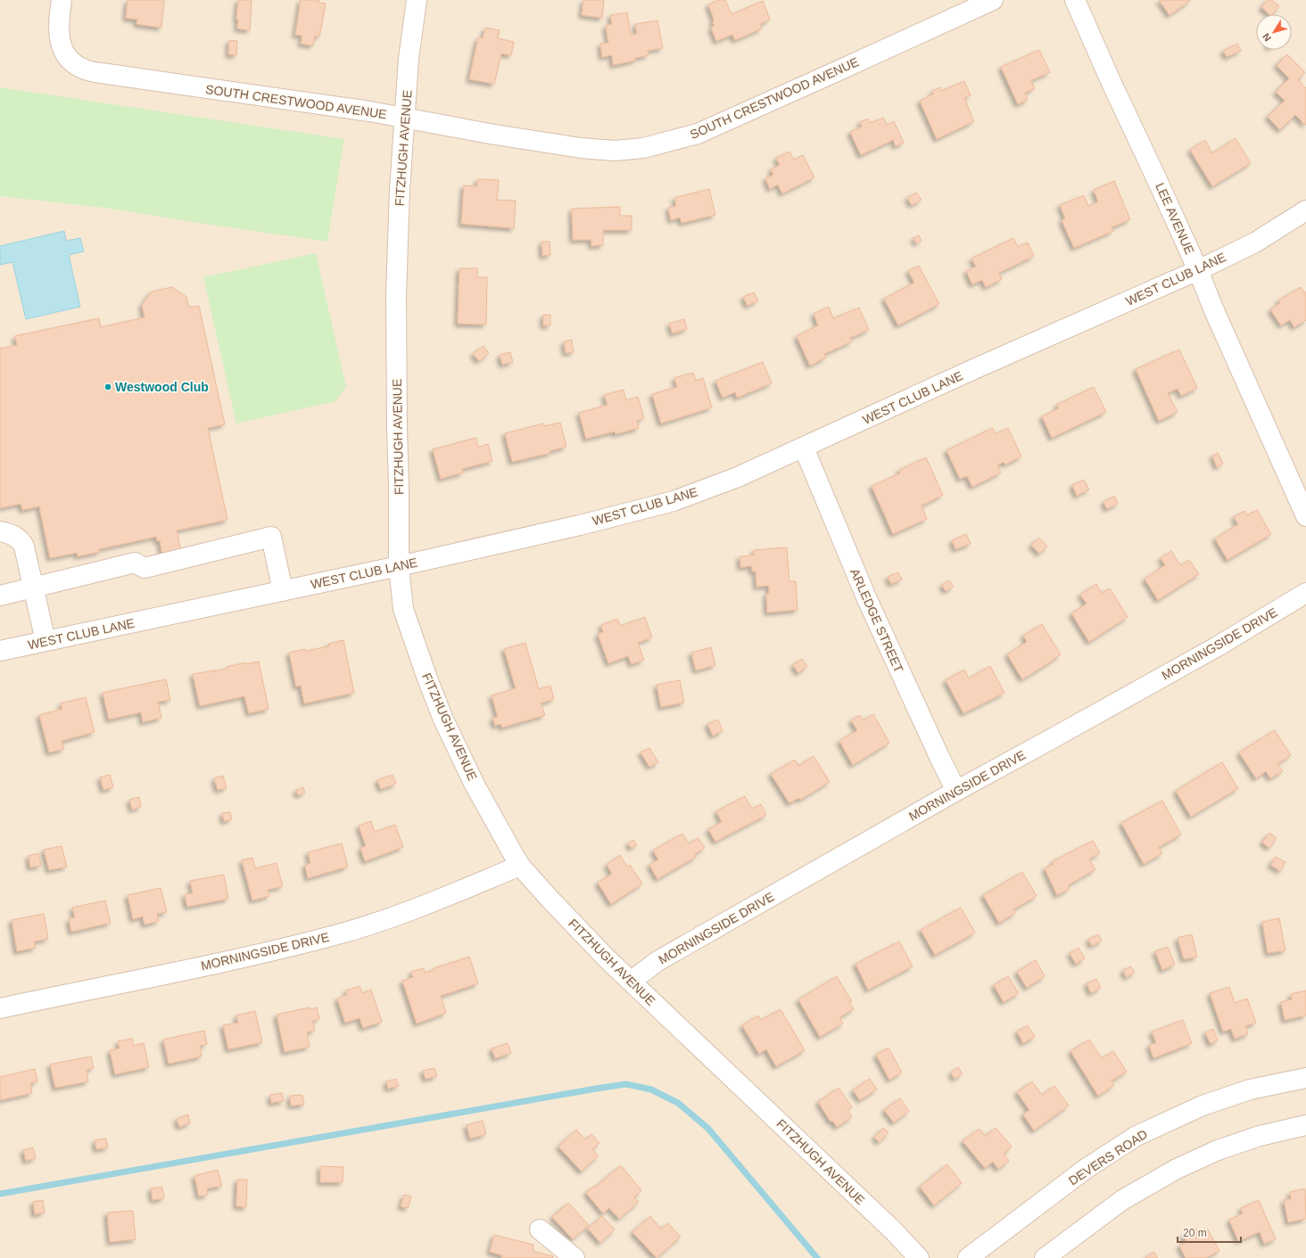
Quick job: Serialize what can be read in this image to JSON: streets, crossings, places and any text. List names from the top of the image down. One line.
{"streets":{"street":["SOUTH CRESTWOOD AVENUE","FITZHUGH AVENUE","LEE AVENUE","WEST CLUB LANE","ARLEDGE STREET","MORNINGSIDE DRIVE","DEVERS ROAD"]},"crossings":[["SOUTH CRESTWOOD AVENUE","FITZHUGH AVENUE"],["FITZHUGH AVENUE","WEST CLUB LANE"],["FITZHUGH AVENUE","MORNINGSIDE DRIVE"],["LEE AVENUE","WEST CLUB LANE"],["WEST CLUB LANE","ARLEDGE STREET"],["ARLEDGE STREET","MORNINGSIDE DRIVE"]],"places":["Westwood Club"],"scale_bar":"20 m","north":"bottom left"}
